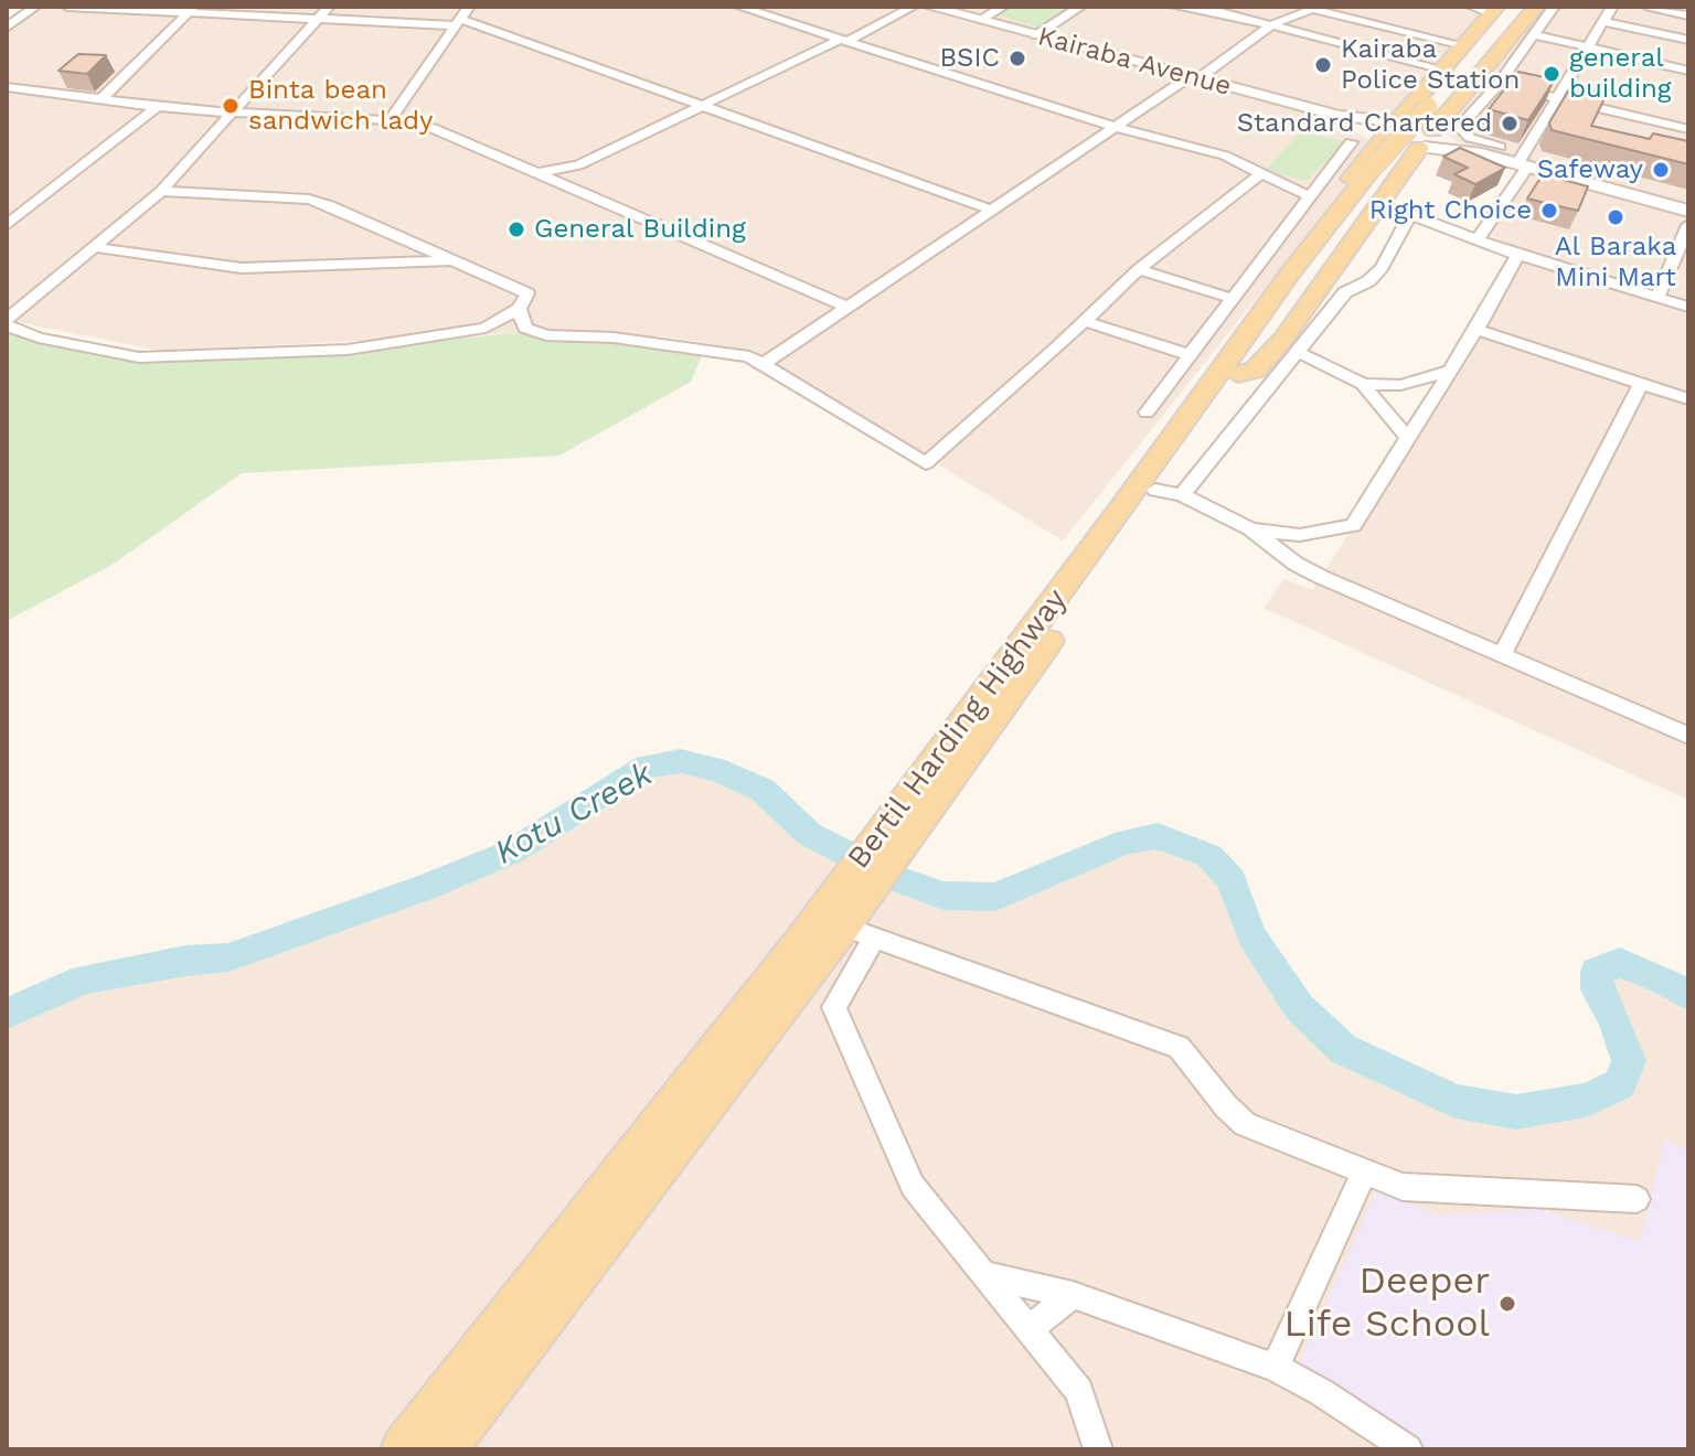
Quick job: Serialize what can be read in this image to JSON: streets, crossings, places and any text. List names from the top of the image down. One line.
{"streets":{"main road":["Bertil Harding Highway"],"street":["Kairaba Avenue"]},"water":["Kotu Creek"],"places":["BSIC","Kairaba Police Station","general building","Binta bean sandwich lady","Standard Chartered","Safeway","Right Choice","Al Baraka Mini Mart","General Building","Deeper Life School"]}
